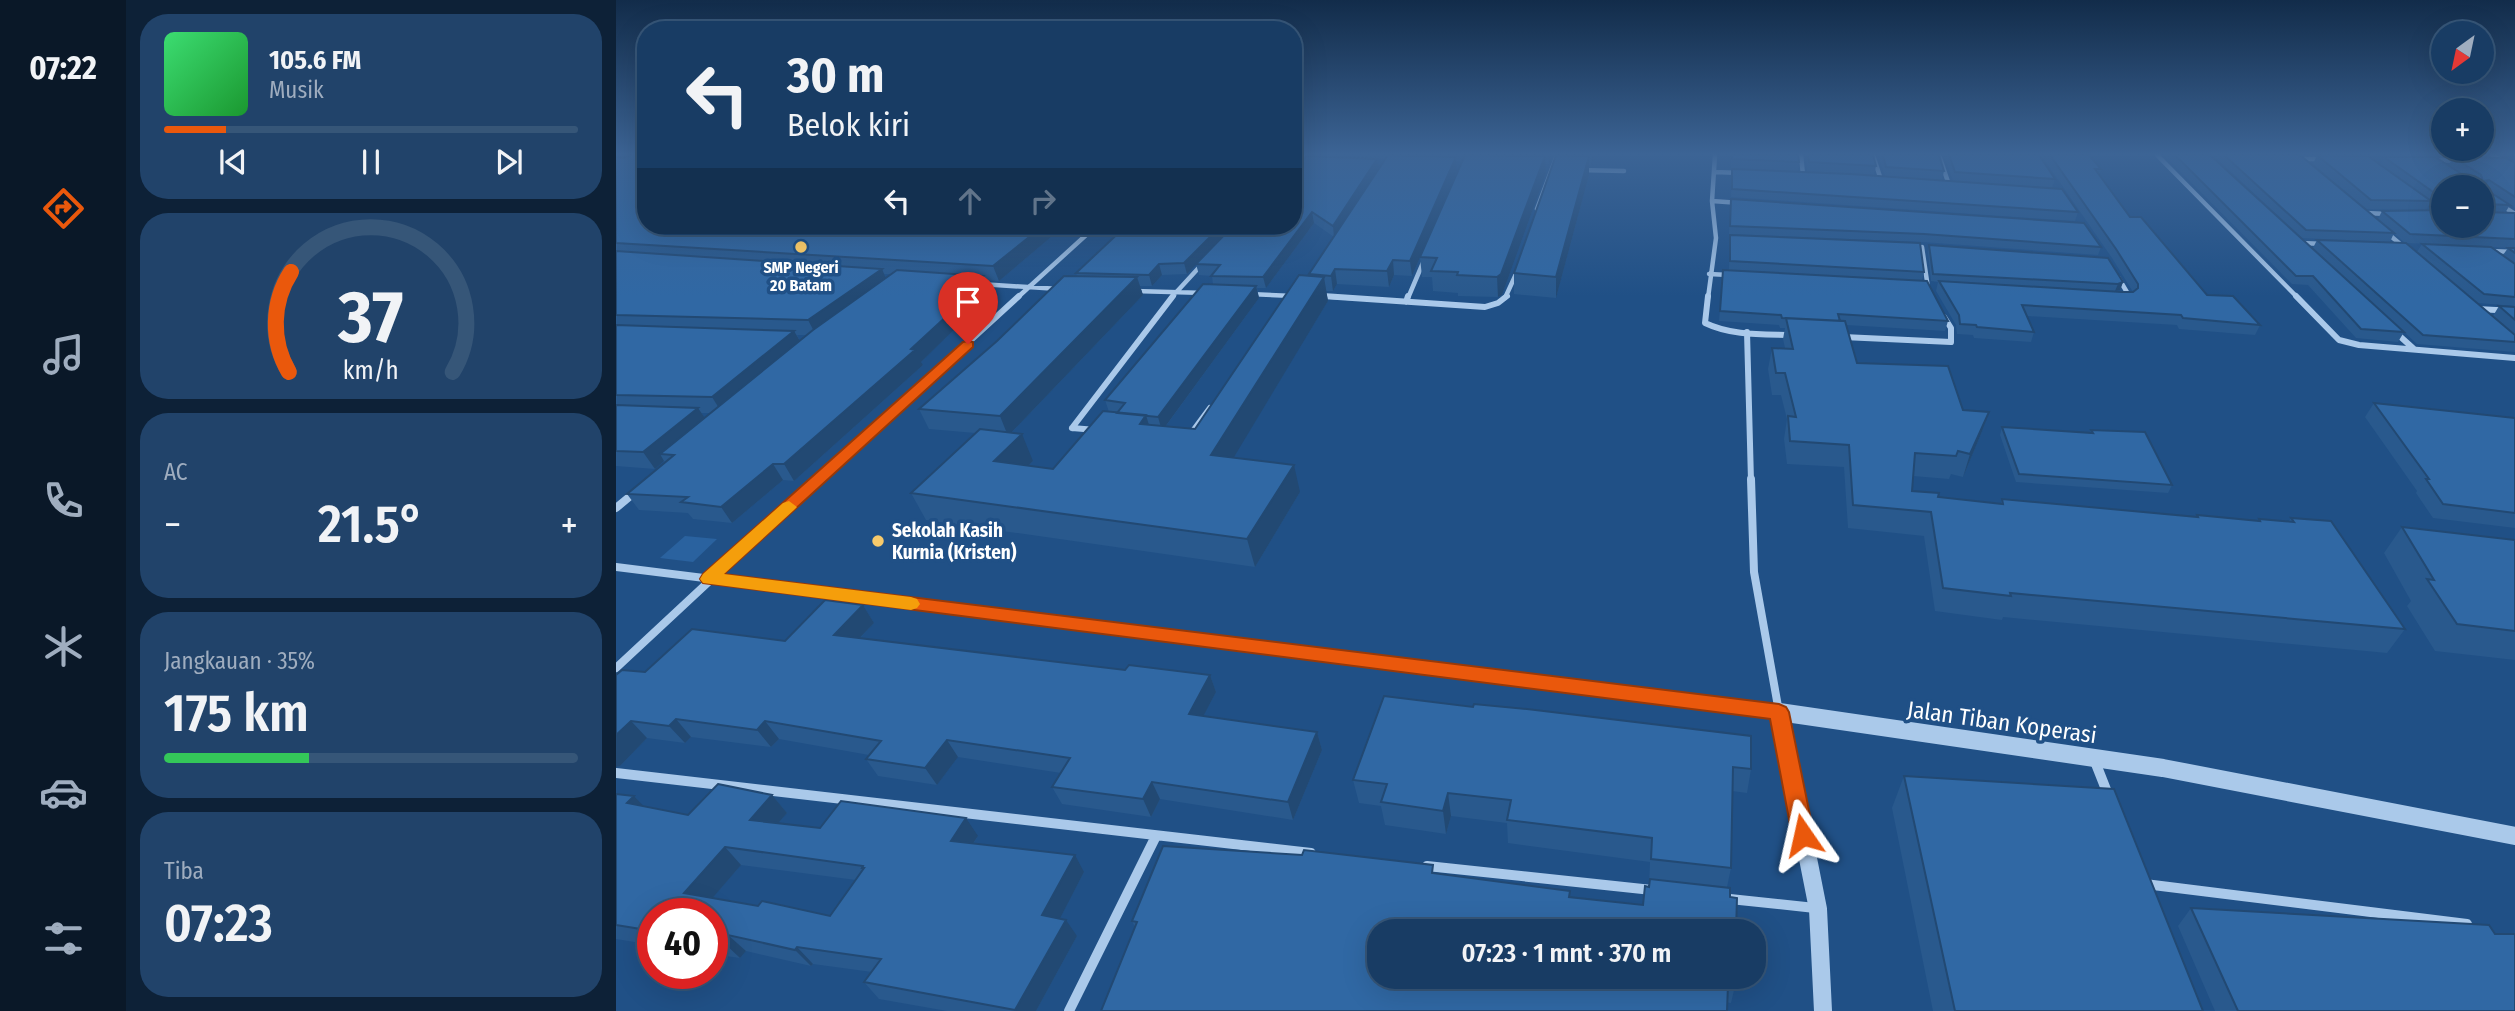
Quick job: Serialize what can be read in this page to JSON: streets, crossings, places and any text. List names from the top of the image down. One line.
{"streets":{"street":["Jalan Tiban Koperasi"]},"places":["SMP Negeri 20 Batam","Sekolah Kasih Kurnia (Kristen)"],"north":"bottom left","page":{"tabs":"07:22","map_buttons":["+","−"],"turn":["30 m","Belok kiri"],"song":["105.6 FM","Musik"],"tile":["AC",["Jangkauan · 35%","175 km"],["Tiba","07:23"]],"heat":["−","21.5°","+"],"limit":"40","trip":"07:23 · 1 mnt · 370 m","gauge":["37","km/h"]}}
